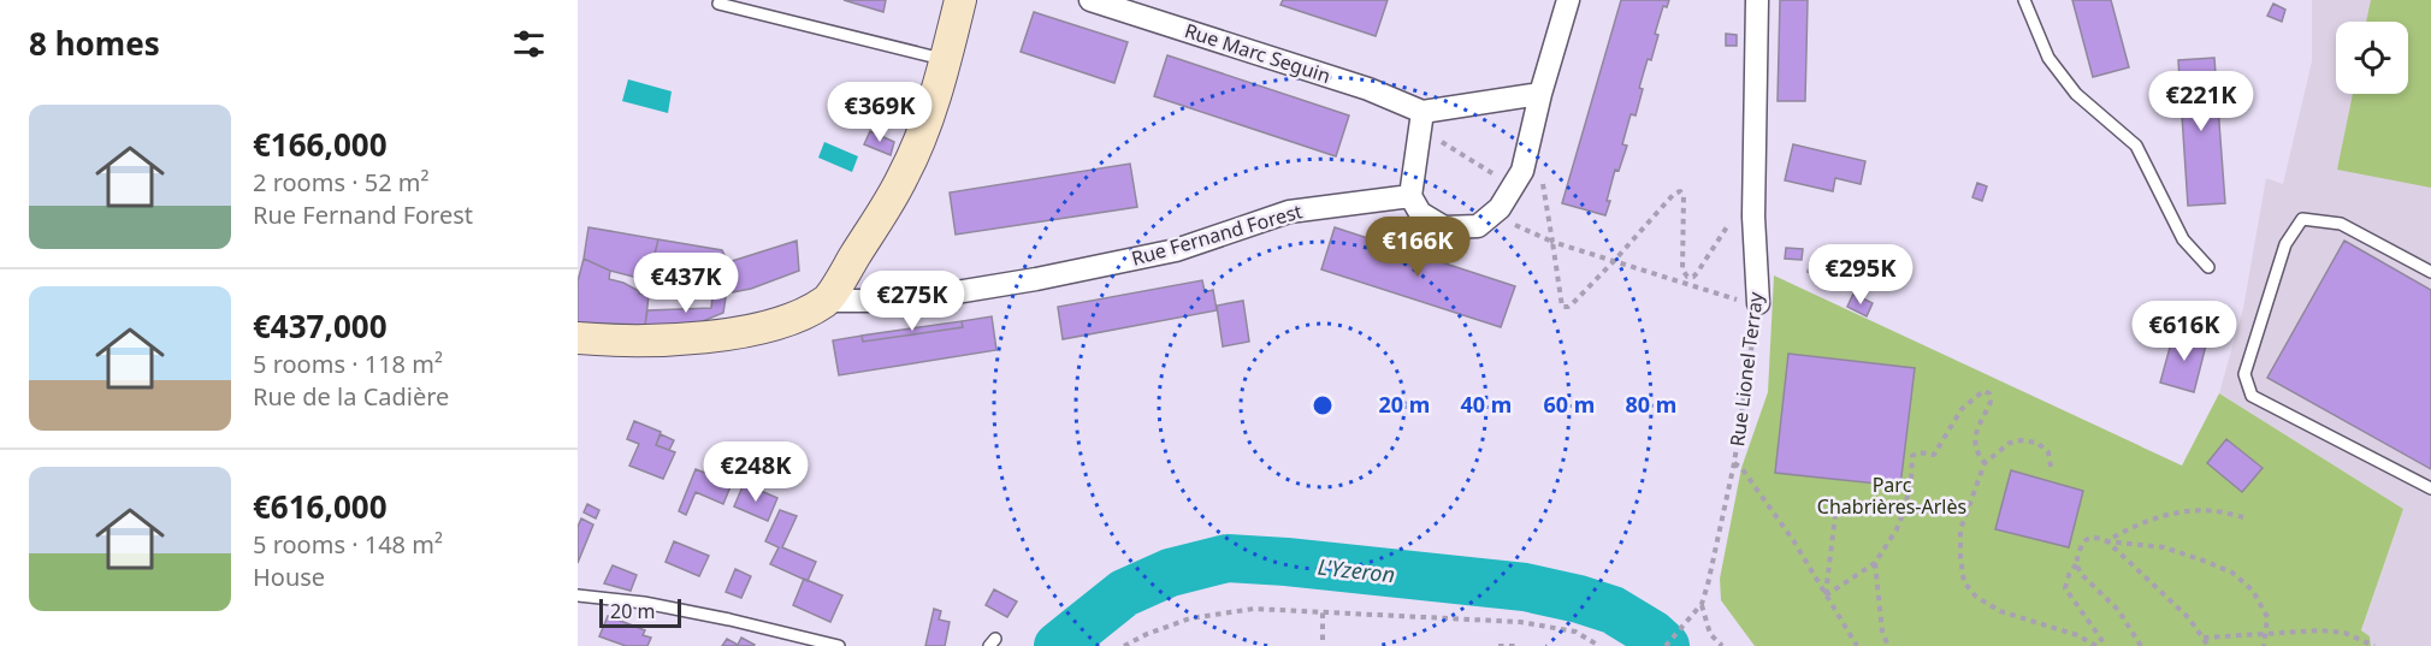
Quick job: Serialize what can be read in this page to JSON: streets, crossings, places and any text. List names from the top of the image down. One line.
{"streets":{"street":["Rue Marc Seguin","Rue Fernand Forest","Rue Lionel Terray"]},"water":["L'Yzeron"],"parks":["Parc Chabrières-Arlès"],"scale_bar":"20 m","page":{"heading":"8 homes","price":["€221K","€369K","€166K","€295K","€437K","€275K","€616K","€248K"],"list":[{"name":"€166,000","note":"2 rooms · 52 m² · Rue Fernand Forest"},{"name":"€437,000","note":"5 rooms · 118 m² · Rue de la Cadière"},{"name":"€616,000","note":"5 rooms · 148 m² · House"}],"scale":"20 m"},"rings":["20 m","40 m","60 m","80 m"]}
